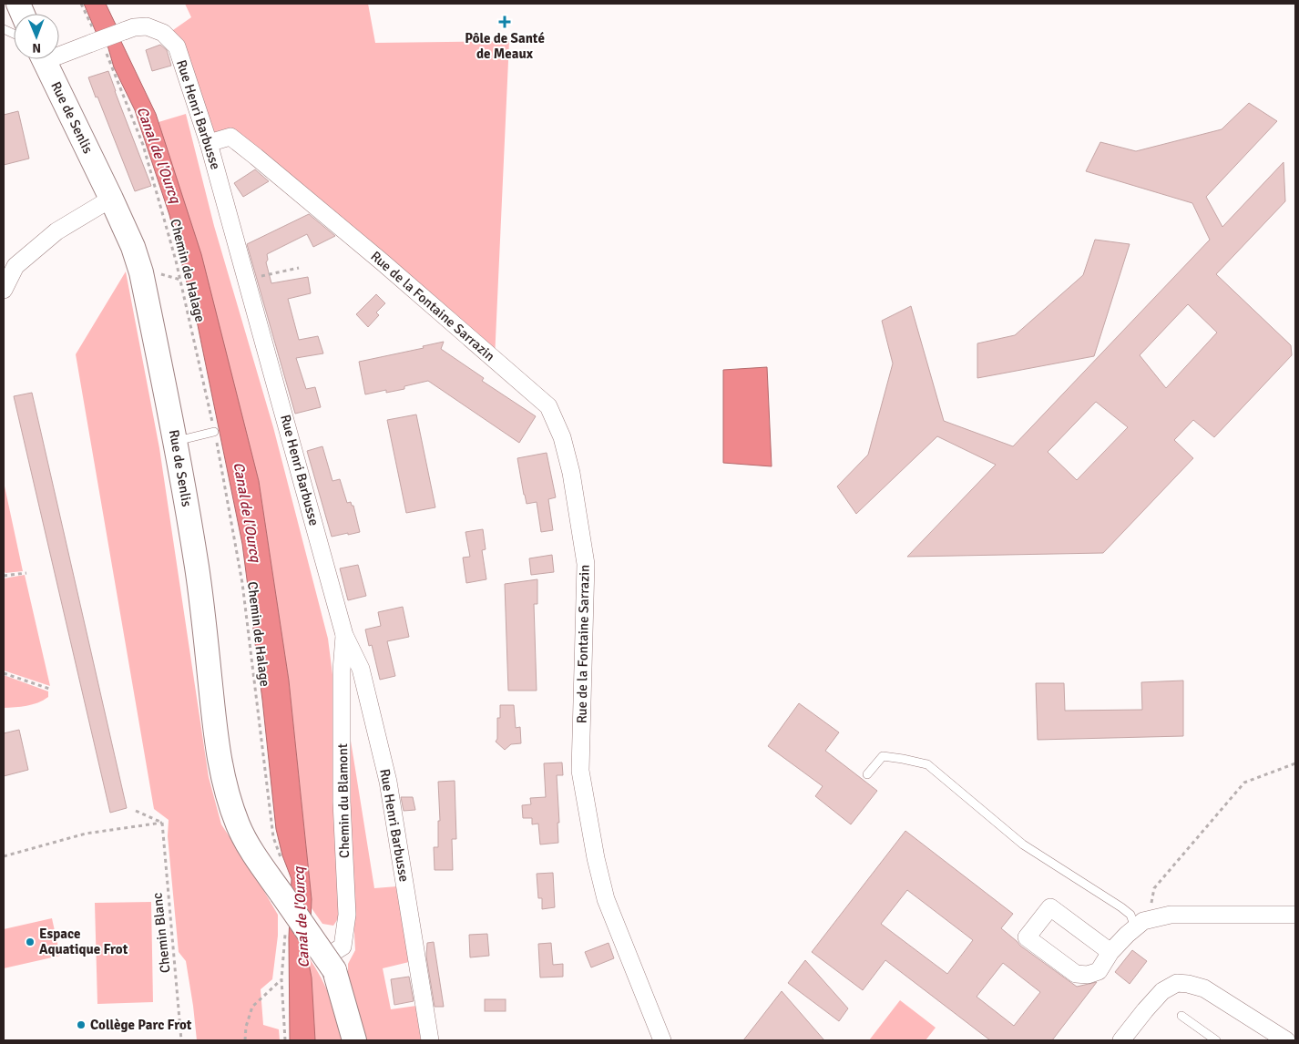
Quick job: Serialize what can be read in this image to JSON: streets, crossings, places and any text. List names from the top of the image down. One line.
{"streets":{"main road":["Rue de Senlis"],"street":["Rue Henri Barbusse","Rue de la Fontaine Sarrazin","Chemin du Blamont"],"path":["Chemin de Halage","Chemin Blanc"]},"crossings":[["Rue Henri Barbusse","Chemin de Halage"],["Rue Henri Barbusse","Rue de la Fontaine Sarrazin"],["Rue Henri Barbusse","Chemin du Blamont"],["Rue de Senlis","Chemin du Blamont"]],"water":["Canal de l'Ourcq"],"places":{"health":["Pôle de Santé de Meaux"],"other":["Espace Aquatique Frot","Collège Parc Frot"]},"north":"bottom"}
